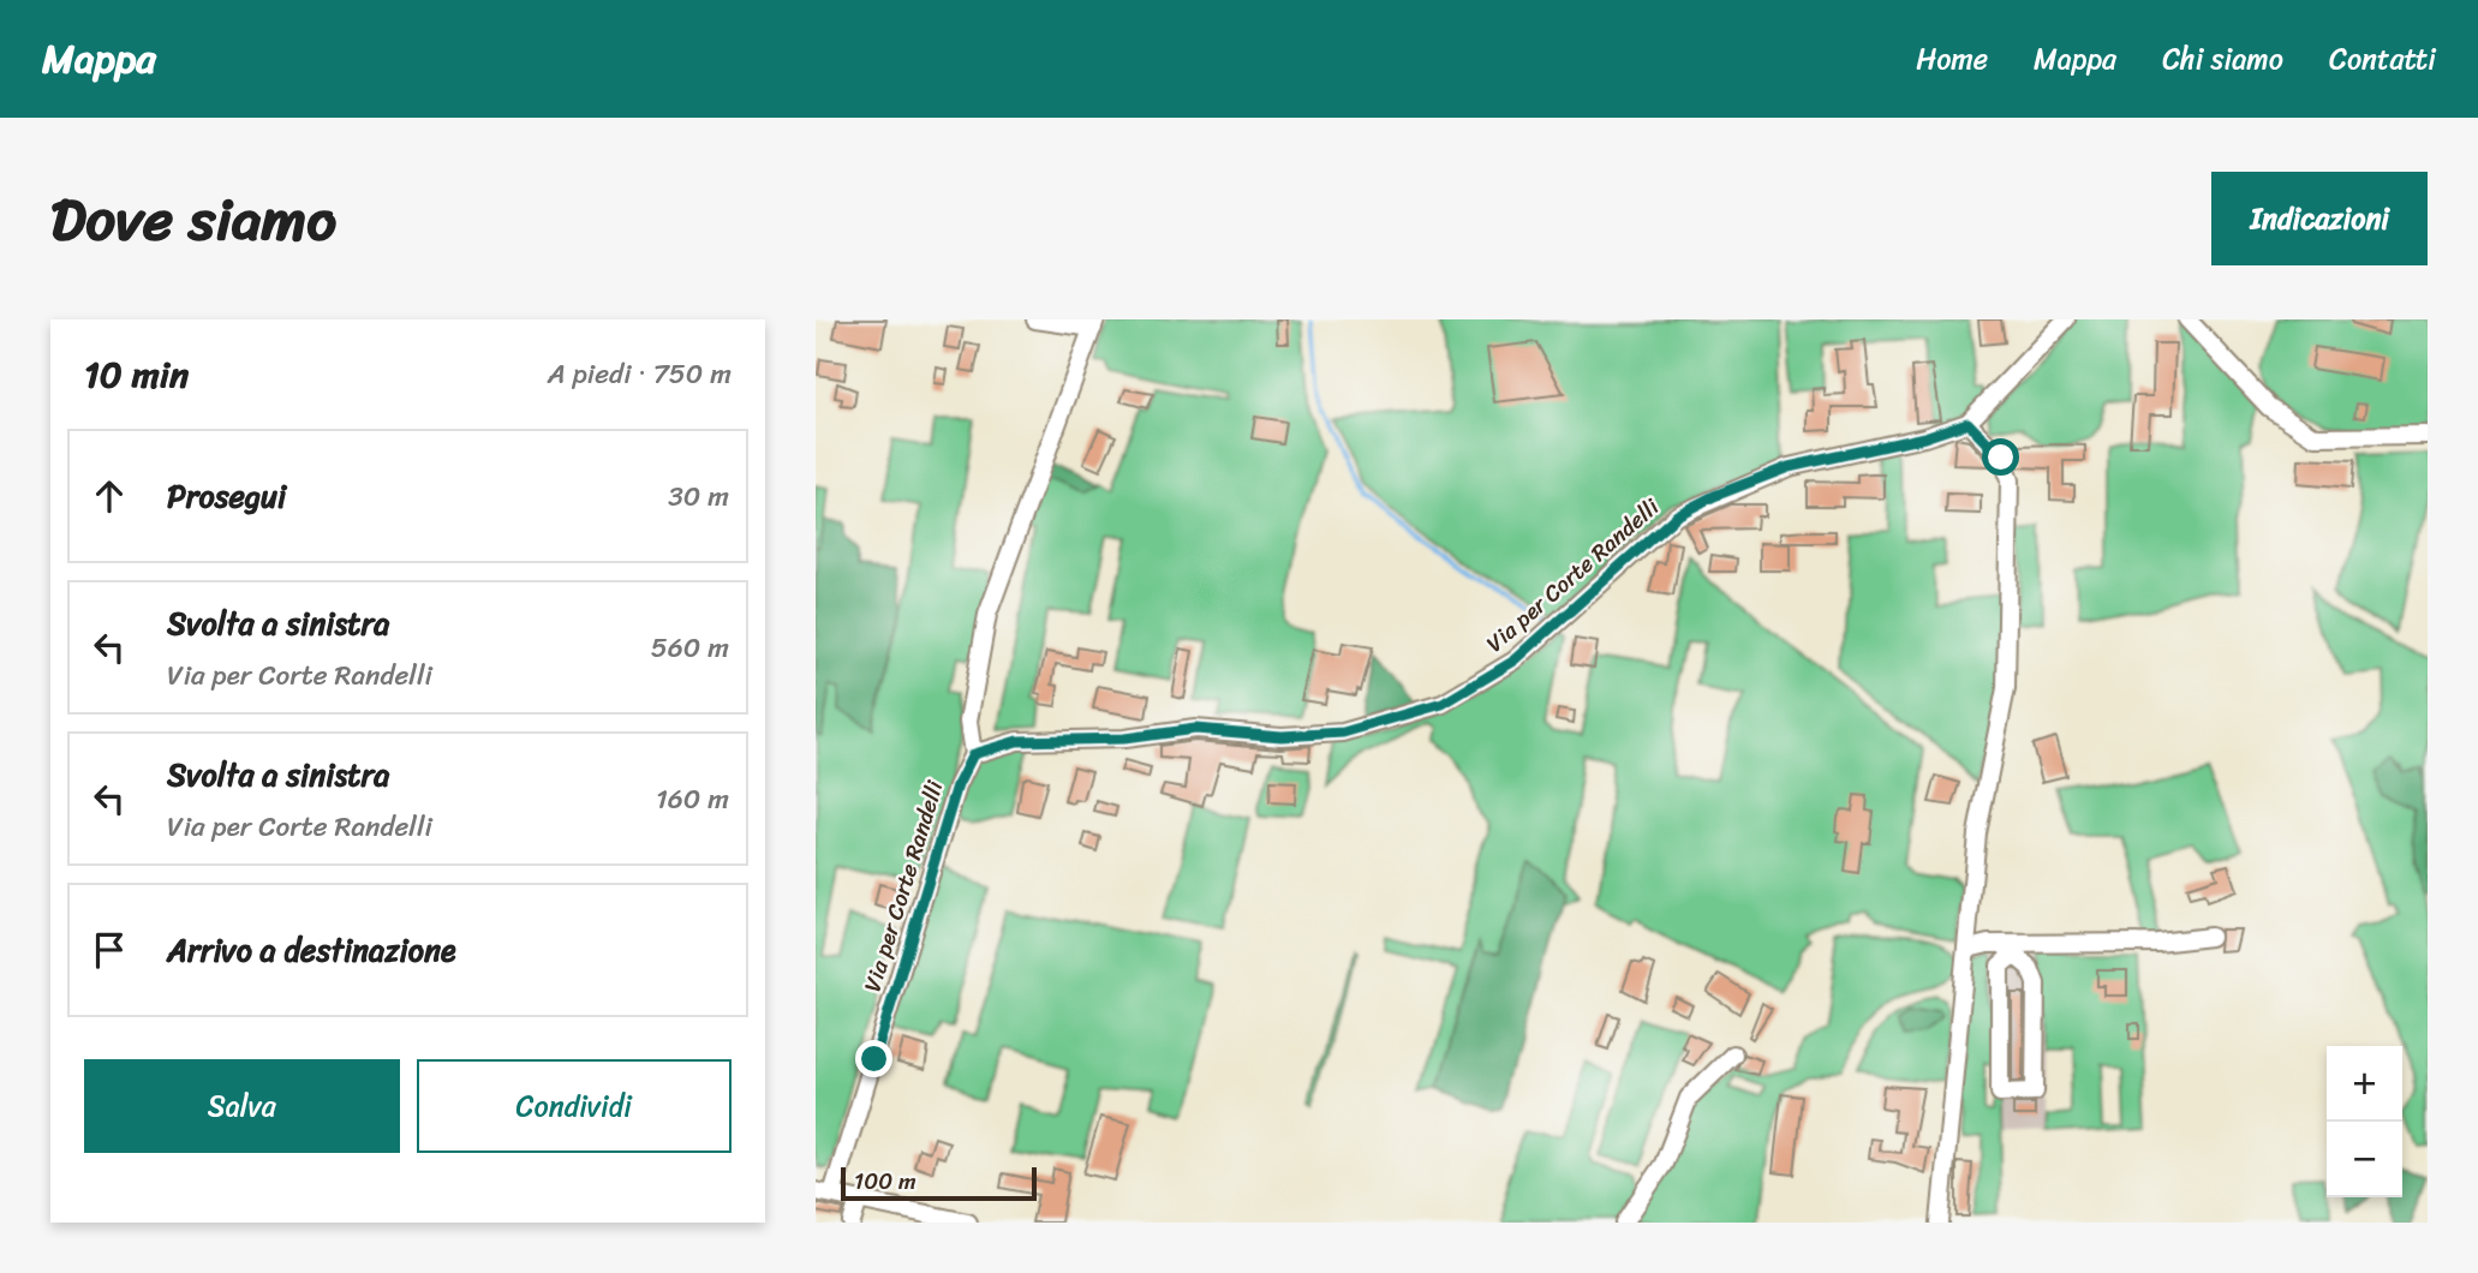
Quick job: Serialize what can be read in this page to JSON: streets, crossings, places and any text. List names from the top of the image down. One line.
{"streets":{"street":["Via per Corte Randelli"]},"scale_bar":"100 m","page":{"header":"Mappa","nav":["Home","Mappa","Chi siamo","Contatti"],"title":"Dove siamo","buttons":["Indicazioni",["Salva","Condividi"]],"heading":["10 min","A piedi · 750 m"],"list":[["Prosegui","30 m"],["Svolta a sinistra","Via per Corte Randelli","560 m"],["Svolta a sinistra","Via per Corte Randelli","160 m"],"Arrivo a destinazione"],"map_buttons":["+","−"],"scale":"100 m"}}
